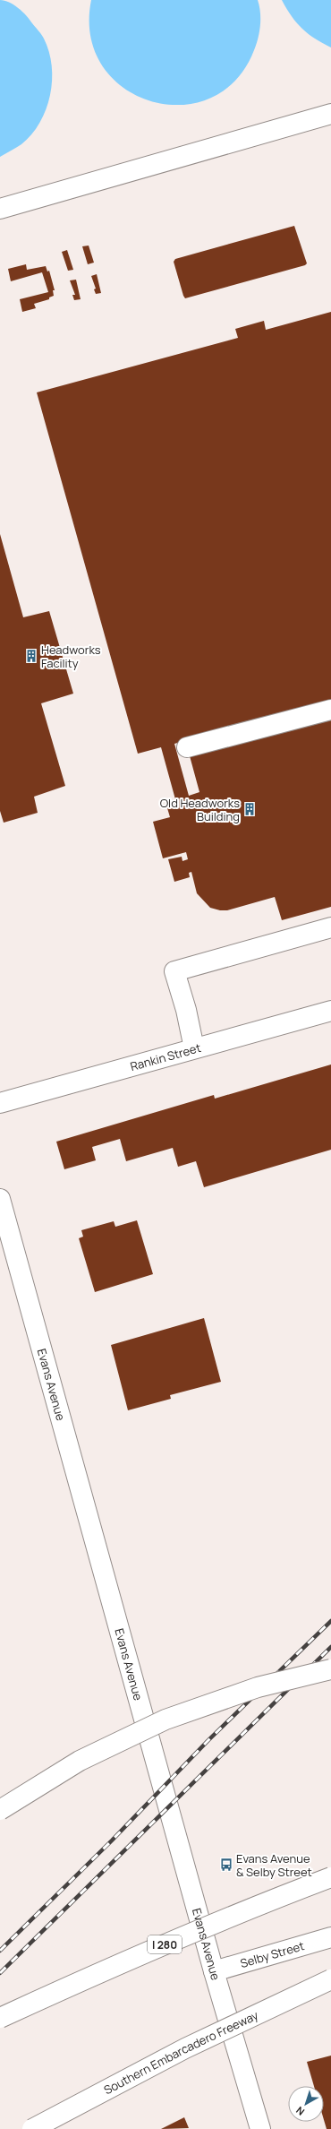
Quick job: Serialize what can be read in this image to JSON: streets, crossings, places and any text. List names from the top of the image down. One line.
{"streets":{"main road":["Rankin Street","Evans Avenue","I 280","Selby Street","Southern Embarcadero Freeway"]},"crossings":[["Evans Avenue","Selby Street"]],"places":{"building":["Headworks Facility","Old Headworks Building"],"bus stop":["Evans Avenue & Selby Street"]},"north":"bottom left"}
